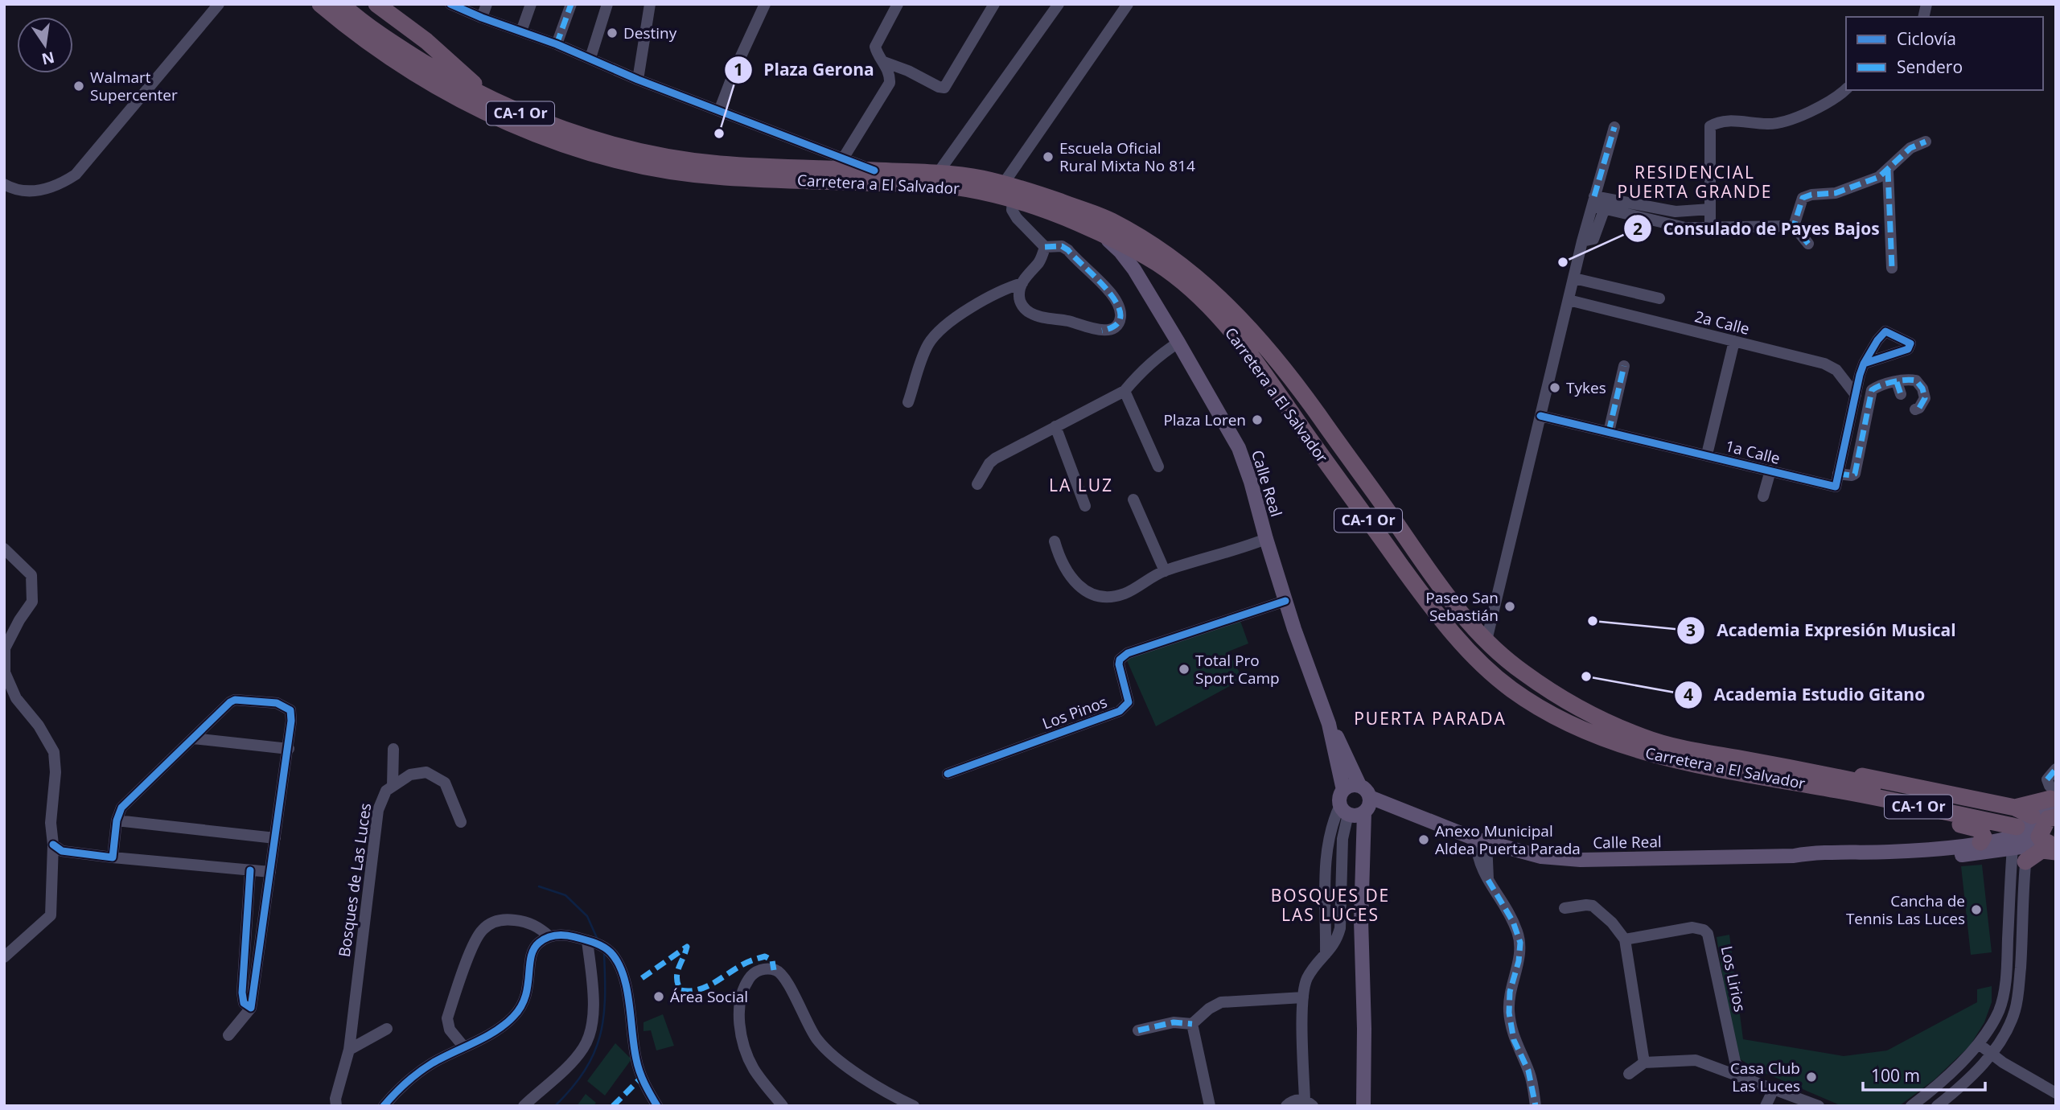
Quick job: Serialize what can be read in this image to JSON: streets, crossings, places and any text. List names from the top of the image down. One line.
{"streets":{"highway":["CA-1 Or","Carretera a El Salvador"],"main road":["Calle Real"],"street":["2a Calle","1a Calle","Los Pinos","Bosques de Las Luces","Los Lirios"]},"crossings":[["Carretera a El Salvador","Calle Real"],["Calle Real","Los Pinos"]],"districts":["RESIDENCIAL PUERTA GRANDE","LA LUZ","PUERTA PARADA","BOSQUES DE LAS LUCES"],"places":["Destiny","Walmart Supercenter","Plaza Gerona","Escuela Oficial Rural Mixta No 814","Consulado de Payes Bajos","Tykes","Plaza Loren","Paseo San Sebastián","Academia Expresión Musical","Total Pro Sport Camp","Academia Estudio Gitano","Anexo Municipal Aldea Puerta Parada","Cancha de Tennis Las Luces","Área Social","Casa Club Las Luces"],"legend":["Ciclovía","Sendero"],"scale_bar":"100 m","north":"bottom"}
